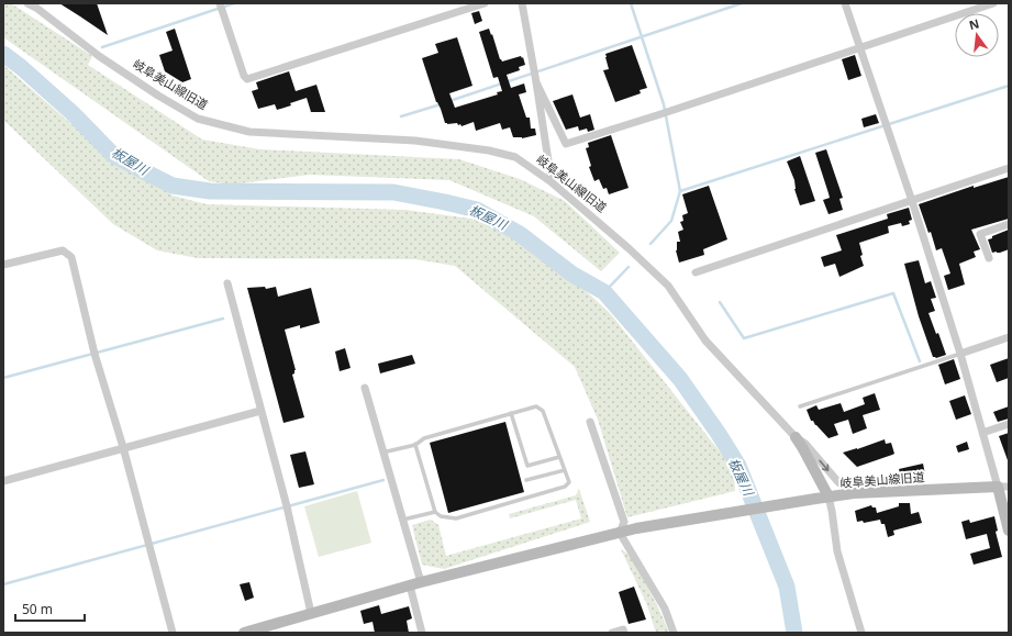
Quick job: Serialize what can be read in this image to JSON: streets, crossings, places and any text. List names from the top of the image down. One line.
{"streets":{"street":["岐阜美山線旧道"]},"water":["板屋川"],"scale_bar":"50 m","north":"top"}
